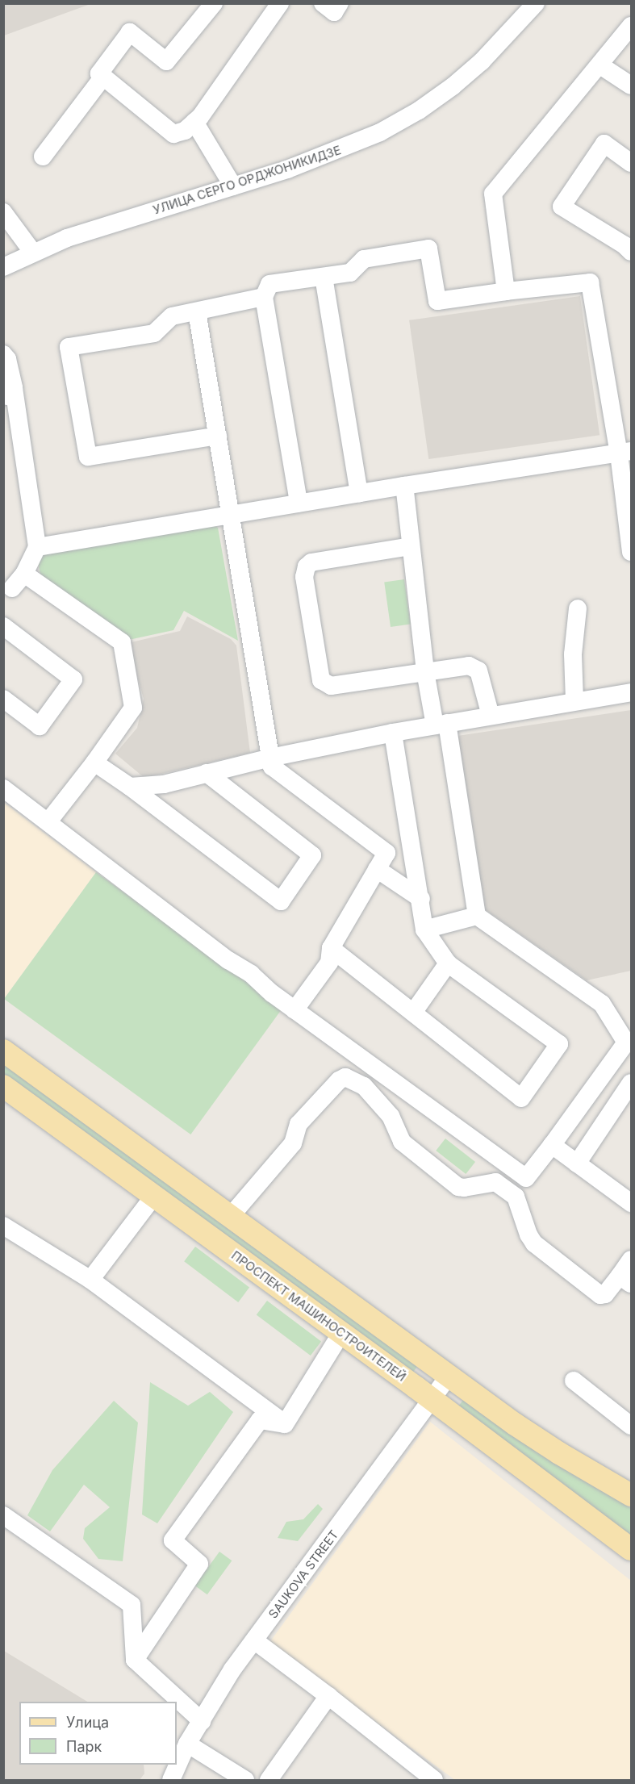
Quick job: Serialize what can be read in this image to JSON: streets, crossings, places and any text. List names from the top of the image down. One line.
{"streets":{"main road":["ПРОСПЕКТ МАШИНОСТРОИТЕЛЕЙ"],"street":["УЛИЦА СЕРГО ОРДЖОНИКИДЗЕ","SAUKOVA STREET"]},"crossings":[["ПРОСПЕКТ МАШИНОСТРОИТЕЛЕЙ","SAUKOVA STREET"]],"legend":["Улица","Парк"]}
